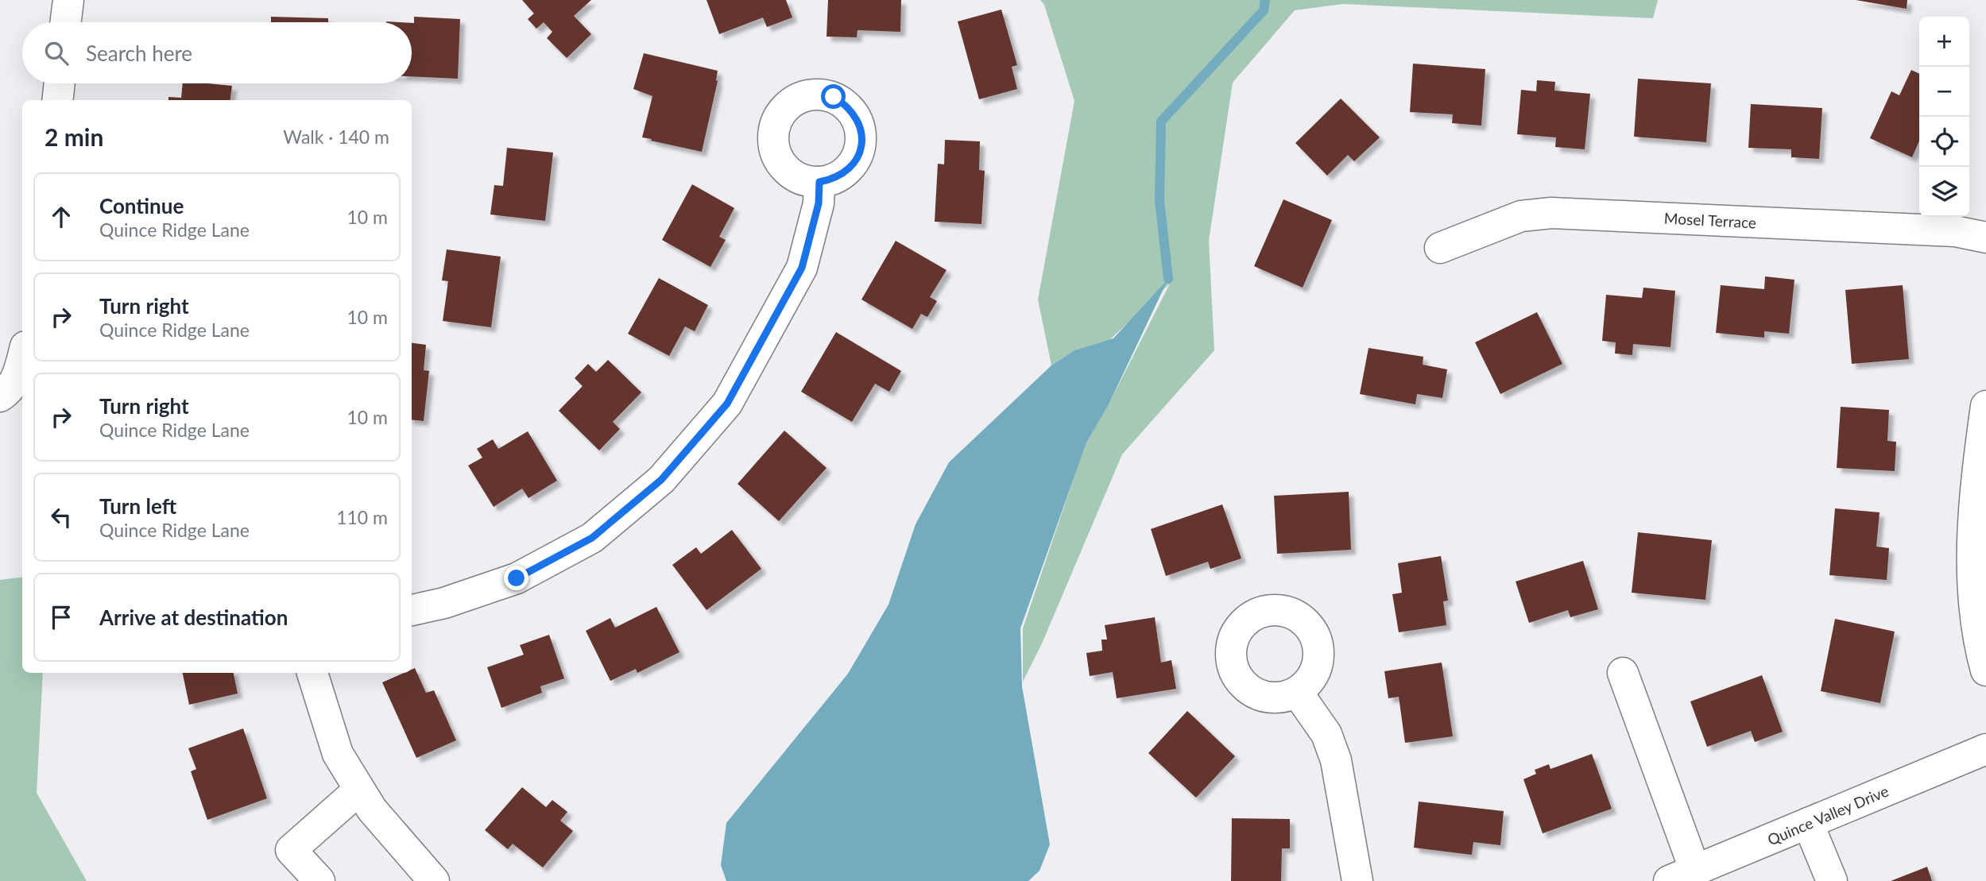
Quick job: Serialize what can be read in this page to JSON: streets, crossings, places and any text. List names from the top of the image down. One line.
{"streets":{"street":["Mosel Terrace","Quince Valley Drive"]},"page":{"map_buttons":["+","−"],"search":"Search here","heading":["2 min","Walk · 140 m"],"list":[["Continue","Quince Ridge Lane","10 m"],["Turn right","Quince Ridge Lane","10 m"],["Turn right","Quince Ridge Lane","10 m"],["Turn left","Quince Ridge Lane","110 m"],"Arrive at destination"]}}
